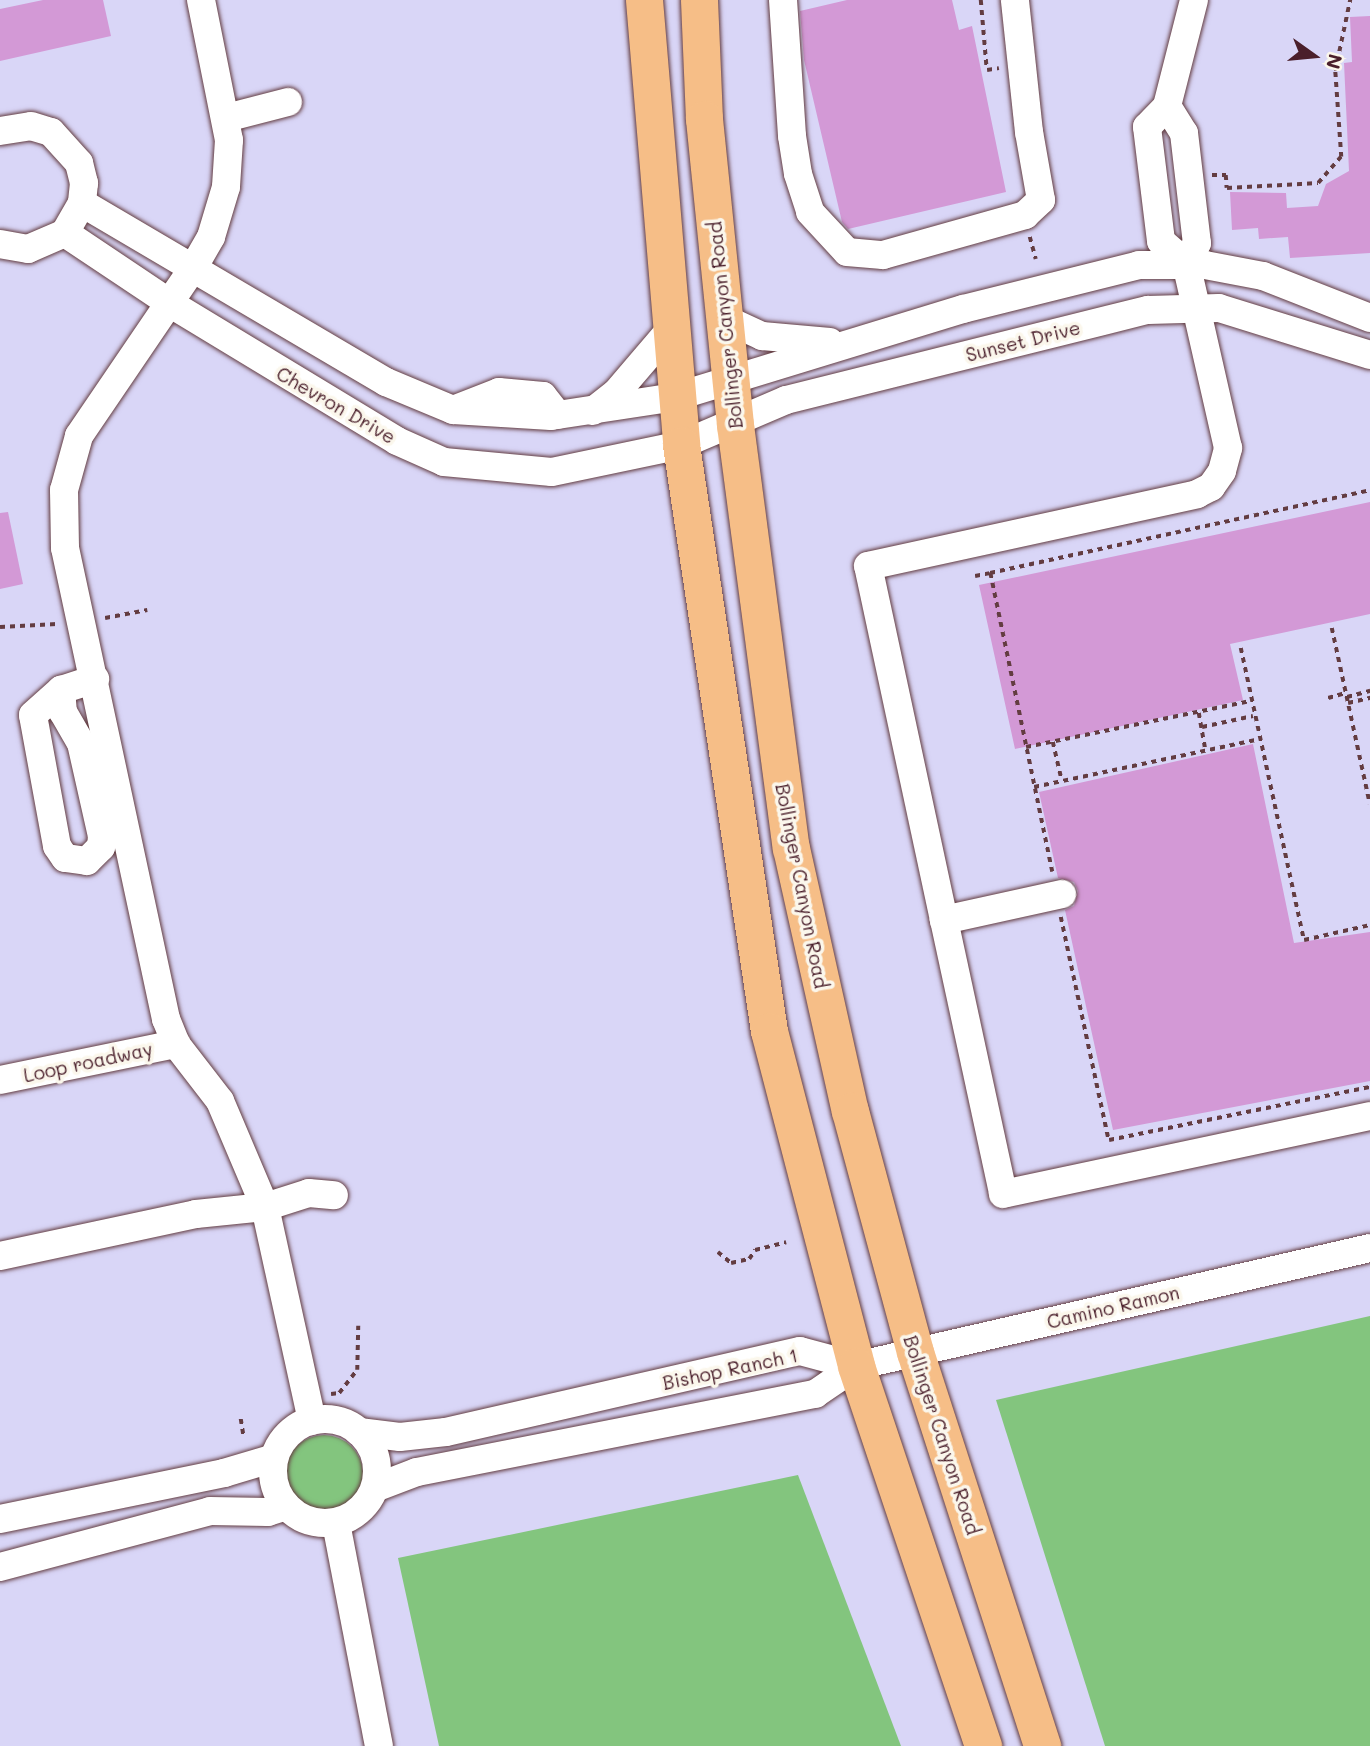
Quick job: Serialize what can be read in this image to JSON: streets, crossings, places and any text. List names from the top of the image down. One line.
{"streets":{"main road":["Bollinger Canyon Road"],"street":["Sunset Drive","Chevron Drive","Loop roadway","Camino Ramon","Bishop Ranch 1"]},"crossings":[["Bollinger Canyon Road","Sunset Drive"],["Bollinger Canyon Road","Camino Ramon"],["Sunset Drive","Chevron Drive"],["Camino Ramon","Bishop Ranch 1"]],"north":"right"}
